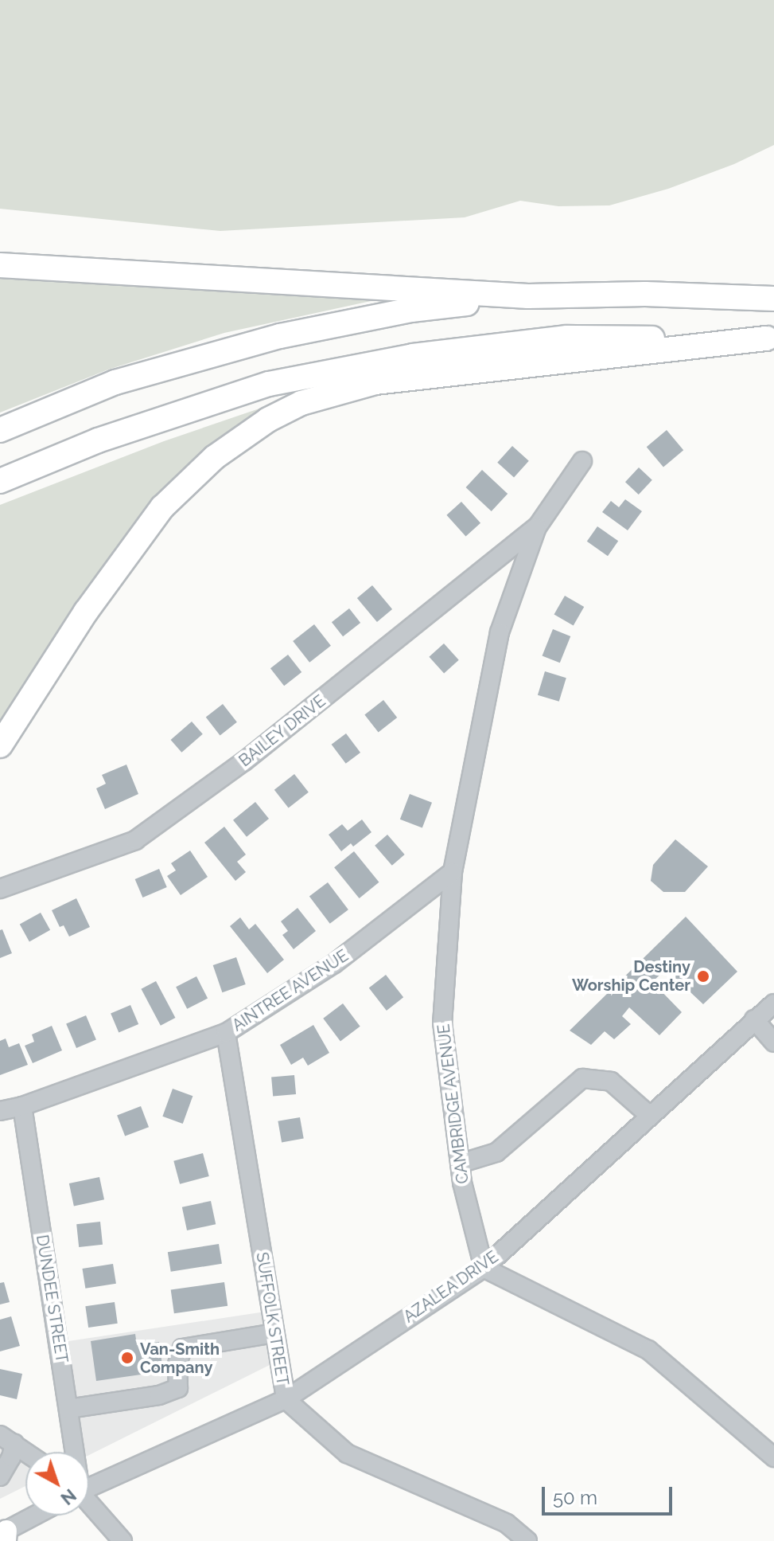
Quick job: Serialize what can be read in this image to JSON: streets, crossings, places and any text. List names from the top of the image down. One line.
{"streets":{"street":["BAILEY DRIVE","AINTREE AVENUE","CAMBRIDGE AVENUE","AZALEA DRIVE","DUNDEE STREET","SUFFOLK STREET"]},"crossings":[["BAILEY DRIVE","CAMBRIDGE AVENUE"],["AINTREE AVENUE","CAMBRIDGE AVENUE"],["AINTREE AVENUE","DUNDEE STREET"],["AINTREE AVENUE","SUFFOLK STREET"],["CAMBRIDGE AVENUE","AZALEA DRIVE"],["AZALEA DRIVE","SUFFOLK STREET"]],"places":["Destiny Worship Center","Van-Smith Company"],"scale_bar":"50 m","north":"bottom right"}
